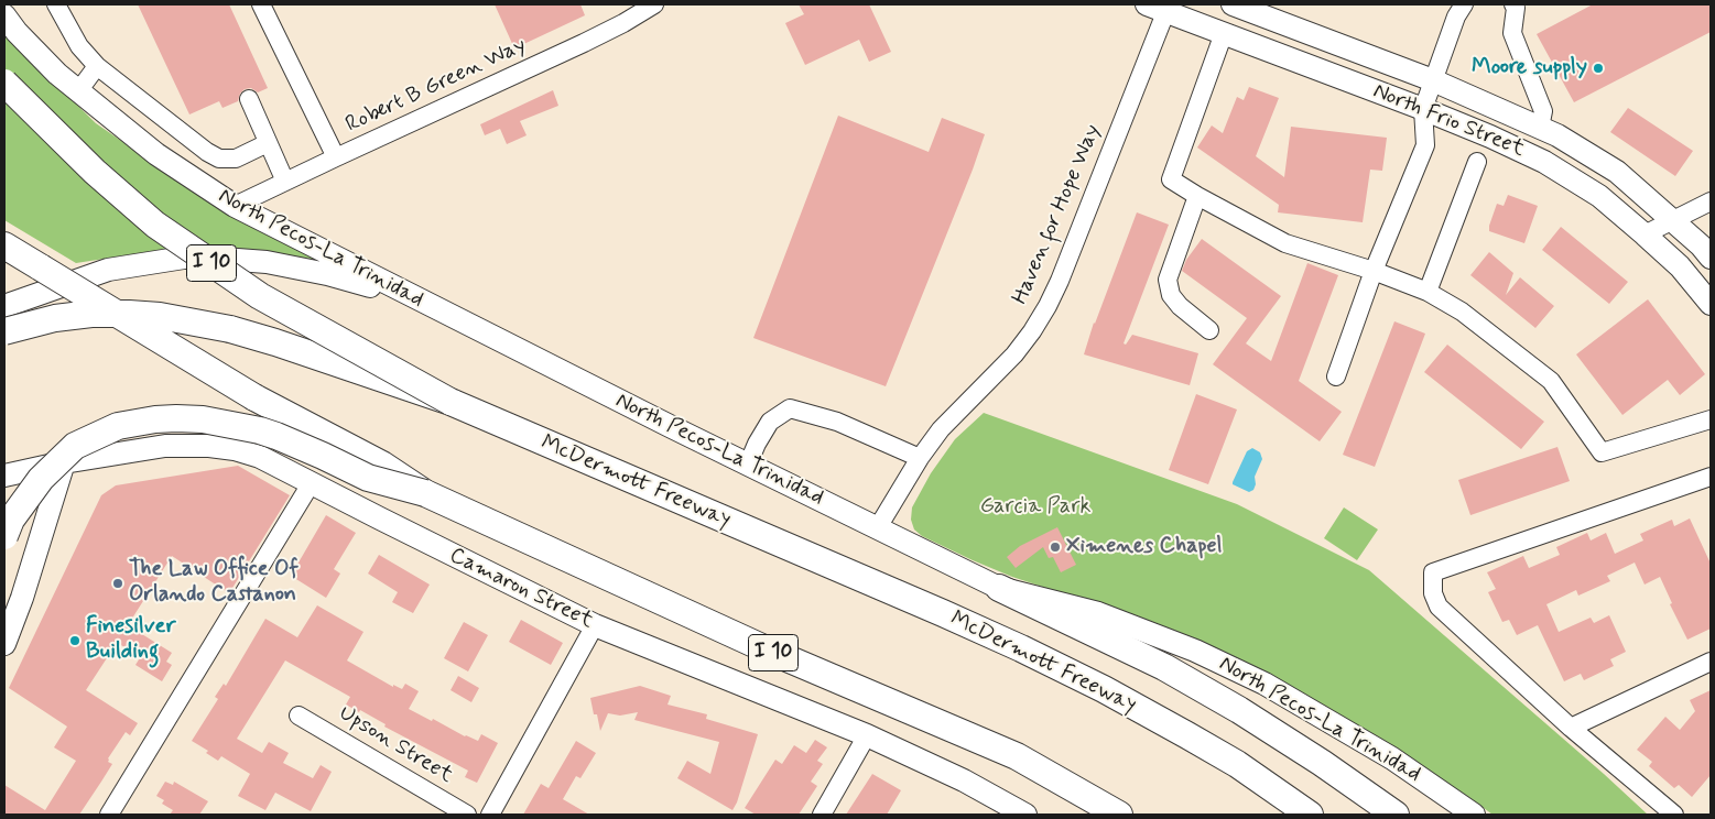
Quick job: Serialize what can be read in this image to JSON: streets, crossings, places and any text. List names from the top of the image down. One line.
{"streets":{"highway":["I 10","McDermott Freeway"],"main road":["North Frio Street","North Pecos-La Trinidad","Camaron Street"],"street":["Robert B Green Way","Haven for Hope Way","Upson Street"]},"crossings":[["Robert B Green Way","North Pecos-La Trinidad"],["North Frio Street","Haven for Hope Way"],["Haven for Hope Way","North Pecos-La Trinidad"]],"parks":["Garcia Park"],"places":["Moore supply","Ximenes Chapel","The Law Office Of Orlando Castanon","Finesilver Building"]}
